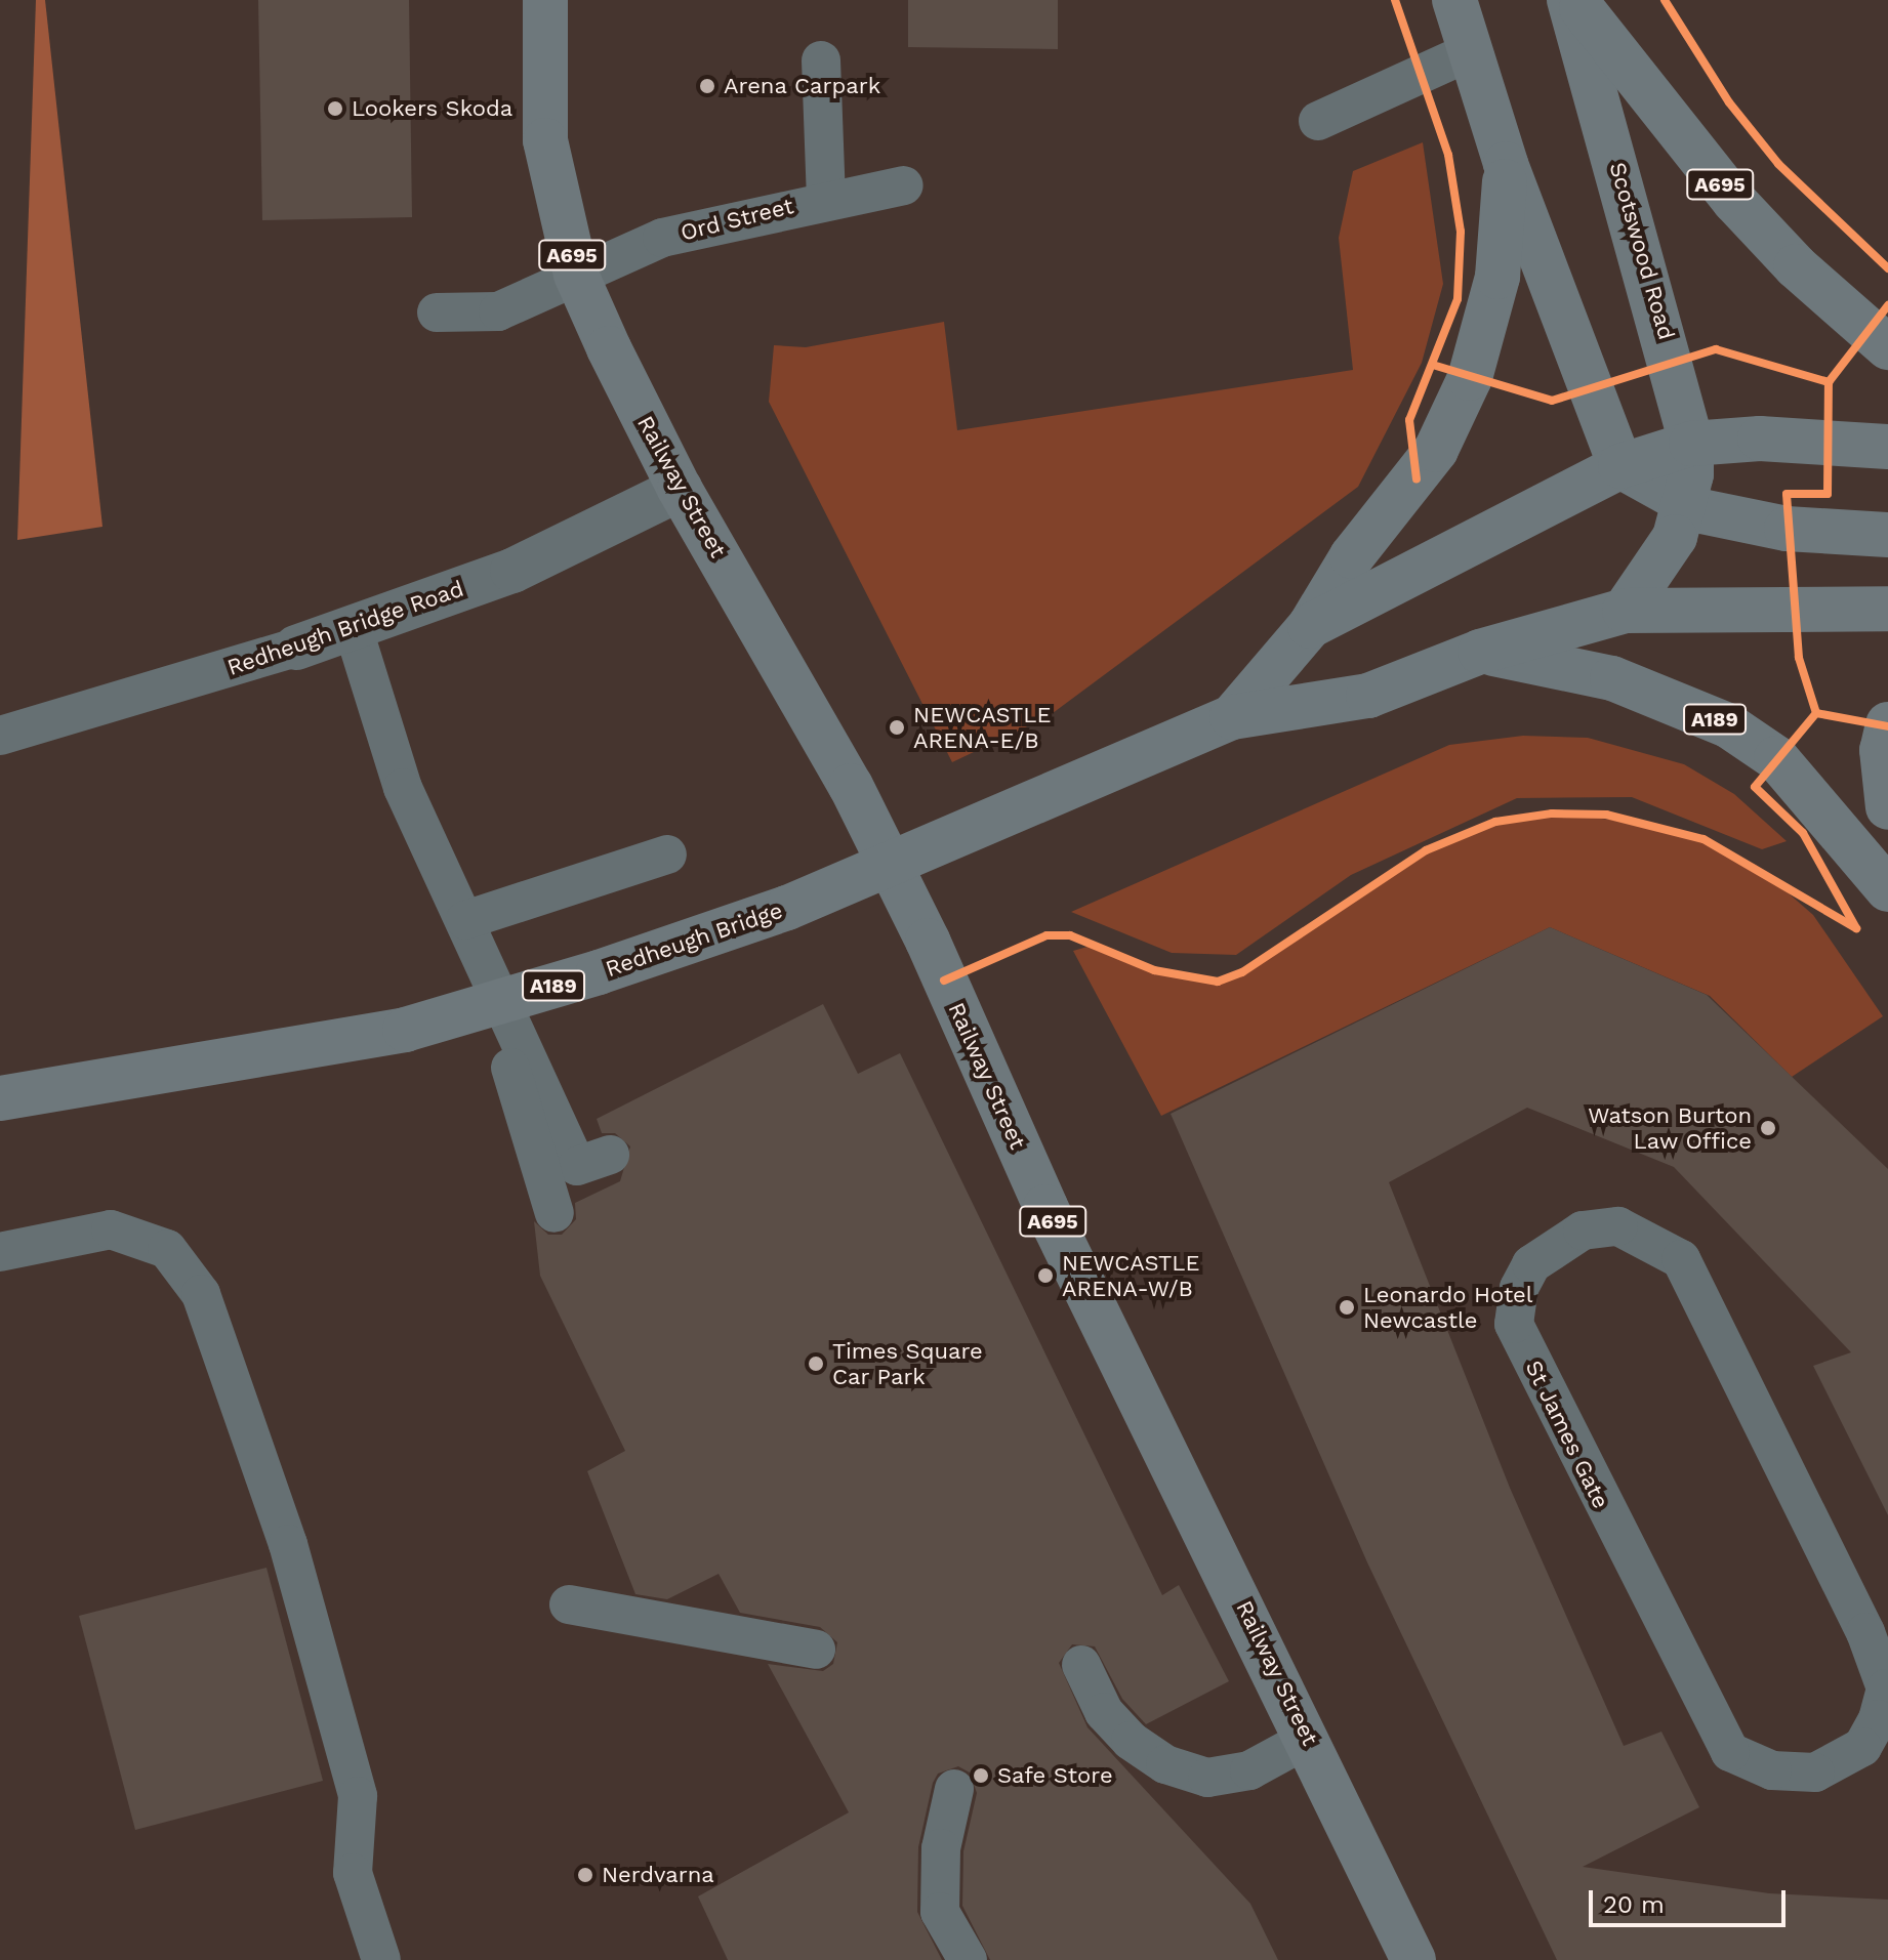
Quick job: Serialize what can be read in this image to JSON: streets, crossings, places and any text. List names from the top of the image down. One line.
{"streets":{"main road":["A695","Scotswood Road","Railway Street","A189","Redheugh Bridge"],"street":["Redheugh Bridge Road"],"lane":["Ord Street","St James Gate"]},"crossings":[["Ord Street","Railway Street"],["Scotswood Road","A189"],["Railway Street","Redheugh Bridge Road"],["A189","Redheugh Bridge"]],"places":["Arena Carpark","Lookers Skoda","NEWCASTLE ARENA-E/B","Watson Burton Law Office","NEWCASTLE ARENA-W/B","Leonardo Hotel Newcastle","Times Square Car Park","Safe Store","Nerdvarna"],"scale_bar":"20 m"}
